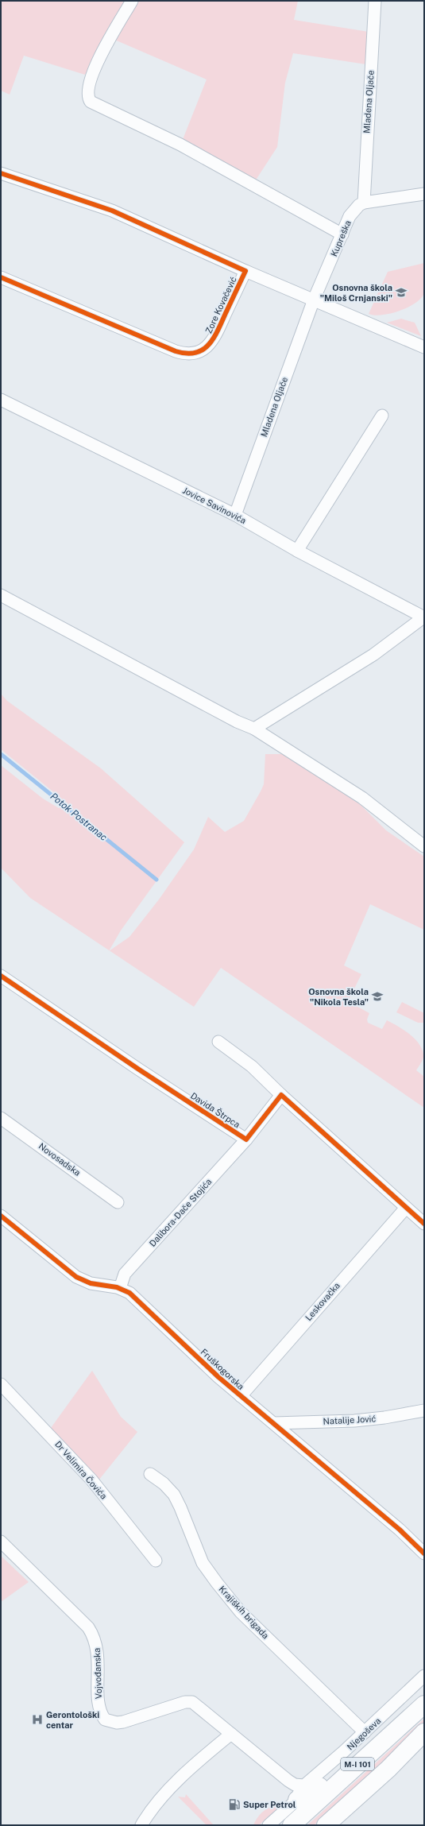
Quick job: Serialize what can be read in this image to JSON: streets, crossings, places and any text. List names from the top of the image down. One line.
{"streets":{"main road":["M-I 101"],"street":["Mladena Oljače","Kupreška","Zore Kovačević","Jovice Savinovića","Davida Štrpca","Novosadska","Dalibora-Dače Stojića","Leskovačka","Fruškogorska","Natalije Jović","Dr Velimira Čovića","Krajiških brigada","Vojvođanska","Njegoševa"]},"crossings":[["Mladena Oljače","Kupreška"],["Mladena Oljače","Zore Kovačević"],["Mladena Oljače","Jovice Savinovića"],["Kupreška","Zore Kovačević"],["Davida Štrpca","Dalibora-Dače Stojića"],["Dalibora-Dače Stojića","Fruškogorska"],["Leskovačka","Fruškogorska"],["Fruškogorska","Natalije Jović"],["Krajiških brigada","Njegoševa"],["Vojvođanska","Njegoševa"]],"water":["Potok Postranac"],"places":{"school or university":["Osnovna škola \"Miloš Crnjanski\"","Osnovna škola \"Nikola Tesla\""],"hospital":["Gerontološki centar"],"fuel station":["Super Petrol"]}}
